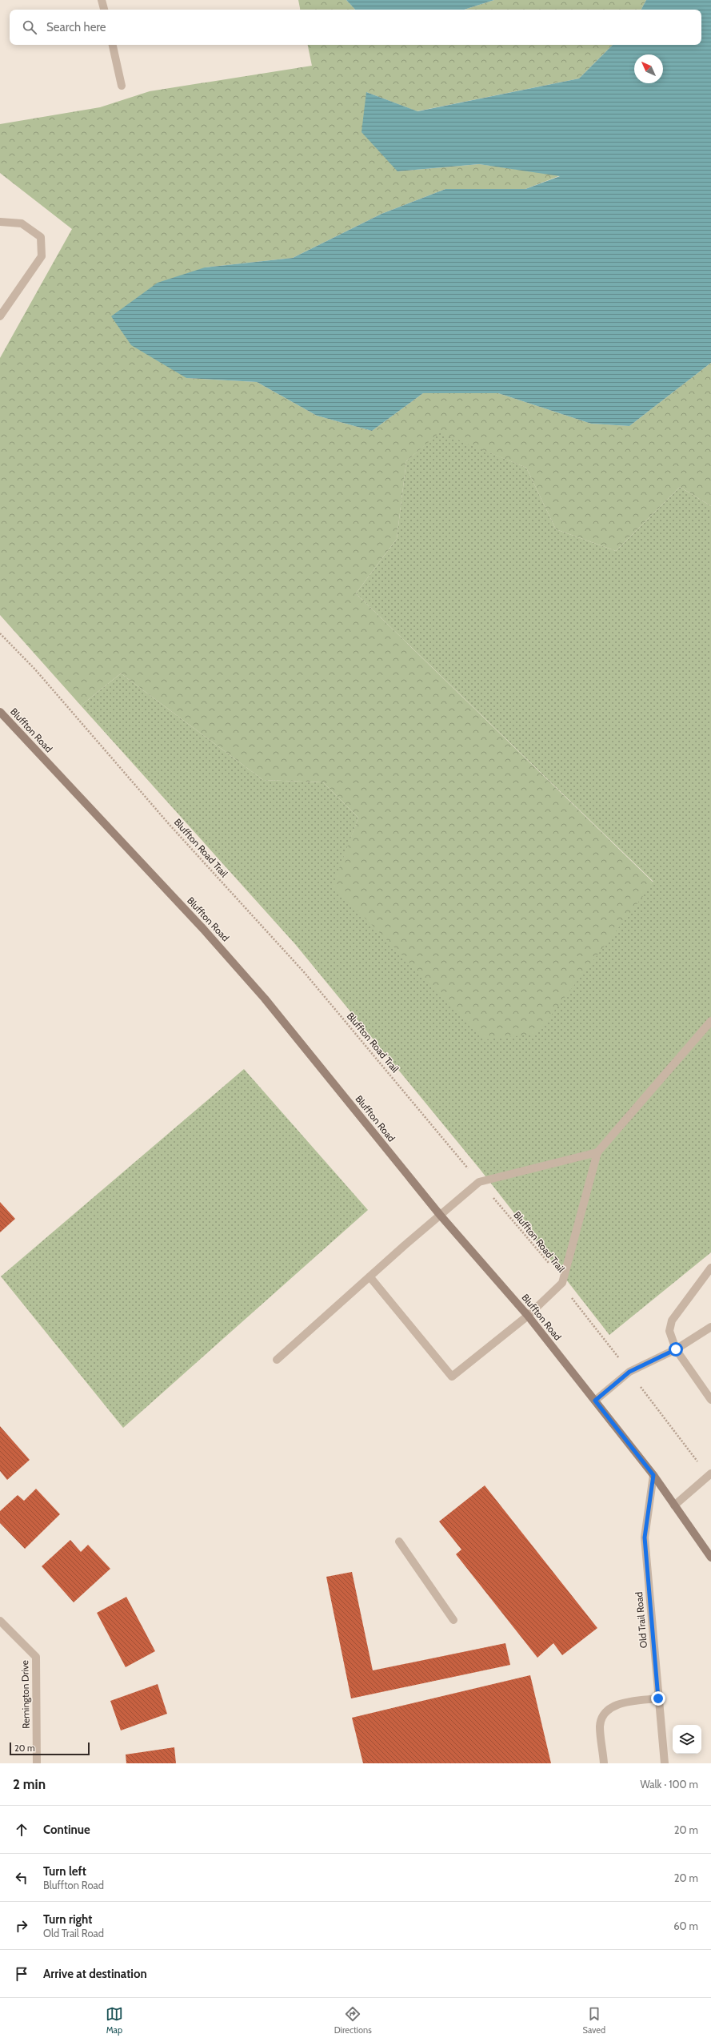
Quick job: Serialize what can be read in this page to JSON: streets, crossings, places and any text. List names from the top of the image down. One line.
{"streets":{"main road":["Bluffton Road"],"street":["Old Trail Road","Remington Drive"],"path":["Bluffton Road Trail"]},"crossings":[["Bluffton Road","Old Trail Road"]],"scale_bar":"20 m","north":"top left","page":{"search":"Search here","scale":"20 m","heading":["2 min","Walk · 100 m"],"list":[["Continue","20 m"],["Turn left","Bluffton Road","20 m"],["Turn right","Old Trail Road","60 m"],"Arrive at destination"],"nav":["Map","Directions","Saved"]}}
